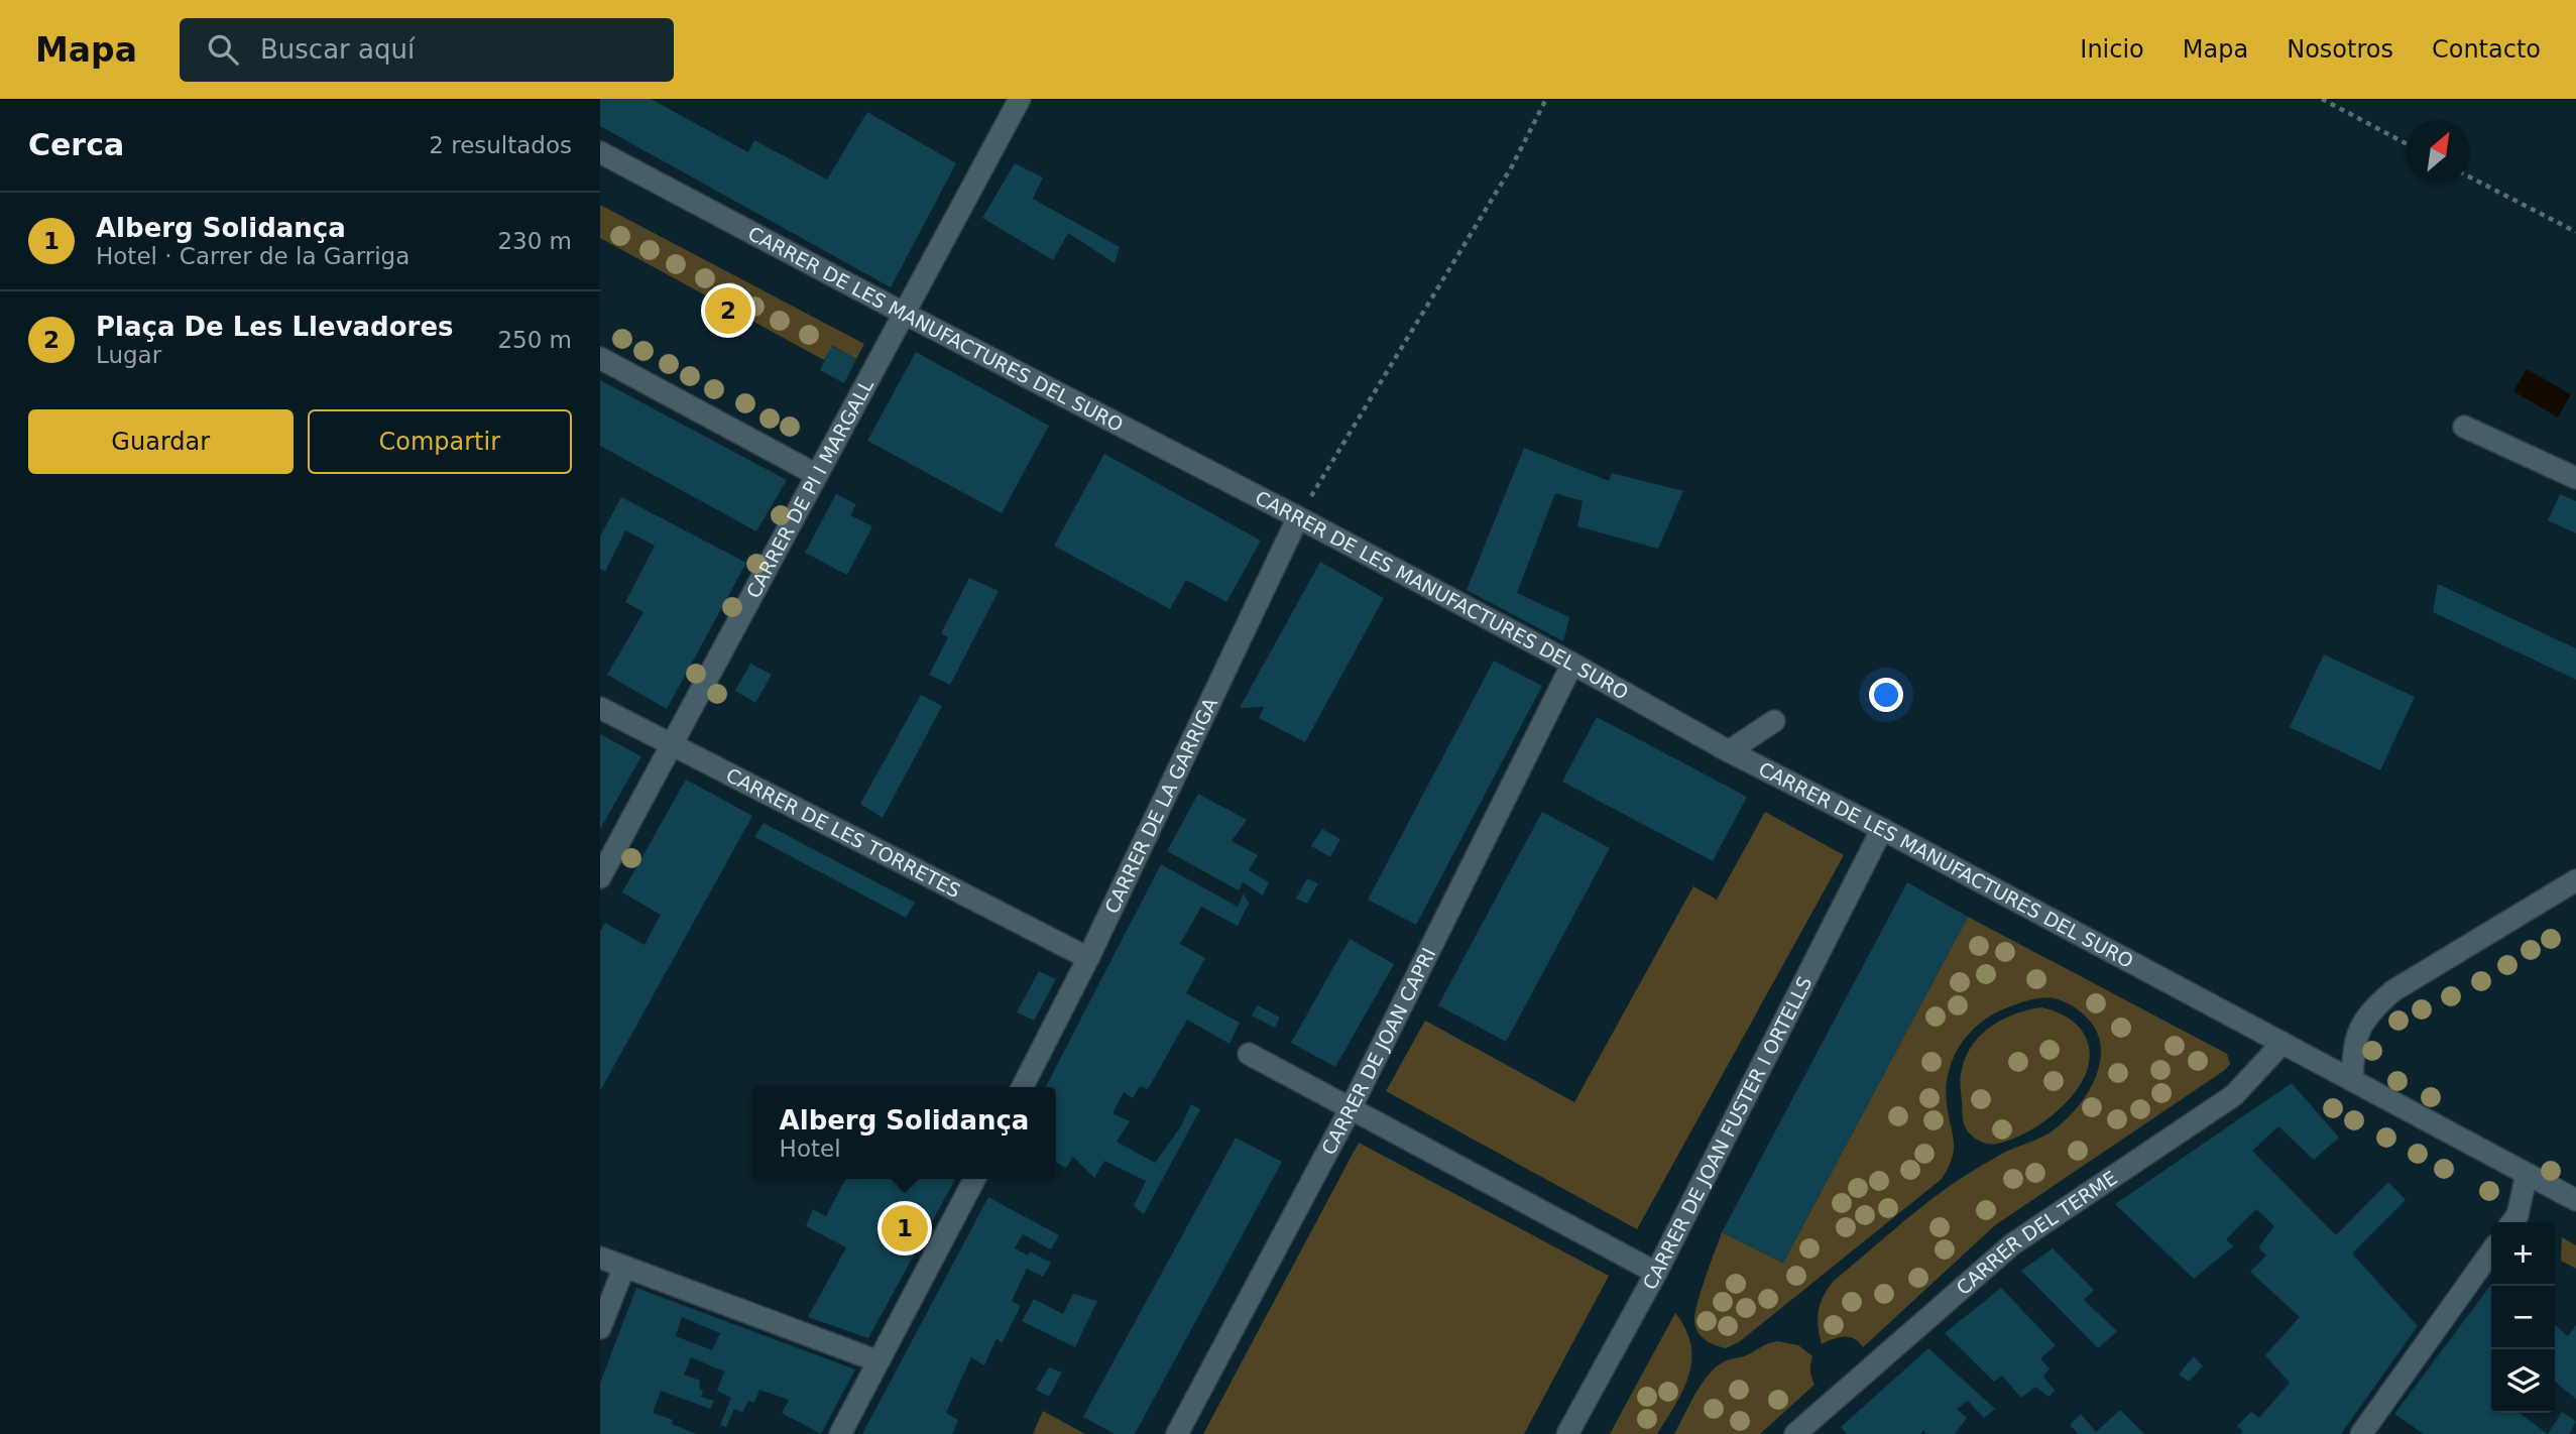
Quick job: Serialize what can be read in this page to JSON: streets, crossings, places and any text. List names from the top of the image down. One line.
{"streets":{"street":["CARRER DE LES MANUFACTURES DEL SURO","CARRER DE PI I MARGALL","CARRER DE LA GARRIGA","CARRER DE LES TORRETES","CARRER DE JOAN CAPRI","CARRER DE JOAN FUSTER I ORTELLS","CARRER DEL TERME"]},"crossings":[["CARRER DE LES MANUFACTURES DEL SURO","CARRER DE PI I MARGALL"],["CARRER DE LES MANUFACTURES DEL SURO","CARRER DE LA GARRIGA"],["CARRER DE LES MANUFACTURES DEL SURO","CARRER DE JOAN CAPRI"],["CARRER DE LES MANUFACTURES DEL SURO","CARRER DE JOAN FUSTER I ORTELLS"],["CARRER DE LES MANUFACTURES DEL SURO","CARRER DEL TERME"],["CARRER DE PI I MARGALL","CARRER DE LES TORRETES"],["CARRER DE LA GARRIGA","CARRER DE LES TORRETES"]],"north":"top right","page":{"header":"Mapa","search":"Buscar aquí","nav":["Inicio","Mapa","Nosotros","Contacto"],"heading":["Cerca","2 resultados"],"list":[{"mark":"1","name":"Alberg Solidança","note":"Hotel · Carrer de la Garriga","value":"230 m"},{"mark":"2","name":"Plaça De Les Llevadores","note":"Lugar","value":"250 m"}],"pins":["2","1"],"buttons":["Guardar","Compartir"],"popup":["Alberg Solidança","Hotel"],"map_buttons":["+","−"]}}
